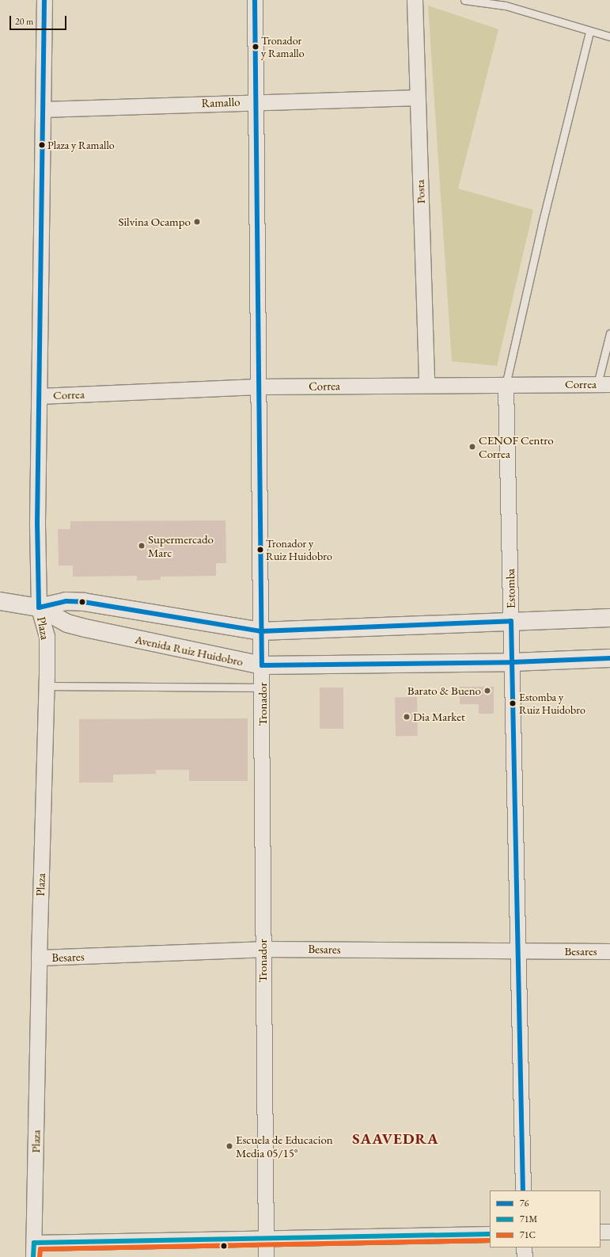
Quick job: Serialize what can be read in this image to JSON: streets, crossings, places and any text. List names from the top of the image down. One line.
{"streets":{"main road":["Avenida Ruiz Huidobro"],"street":["Ramallo","Posta","Correa","Estomba","Plaza","Tronador","Besares"]},"crossings":[["Ramallo","Posta"],["Ramallo","Plaza"],["Ramallo","Tronador"],["Posta","Correa"],["Correa","Estomba"],["Correa","Plaza"],["Correa","Tronador"],["Estomba","Avenida Ruiz Huidobro"],["Estomba","Besares"],["Plaza","Avenida Ruiz Huidobro"],["Plaza","Besares"],["Avenida Ruiz Huidobro","Tronador"],["Tronador","Besares"]],"districts":["SAAVEDRA"],"places":["Tronador y Ramallo","Plaza y Ramallo","Silvina Ocampo","CENOF Centro Correa","Supermercado Marc","Tronador y Ruiz Huidobro","Barato & Bueno","Estomba y Ruiz Huidobro","Dia Market","Escuela de Educacion Media 05/15°"],"lines":["transit line 76","transit line 71M","transit line 71C"],"legend":["76","71M","71C"],"scale_bar":"20 m"}
